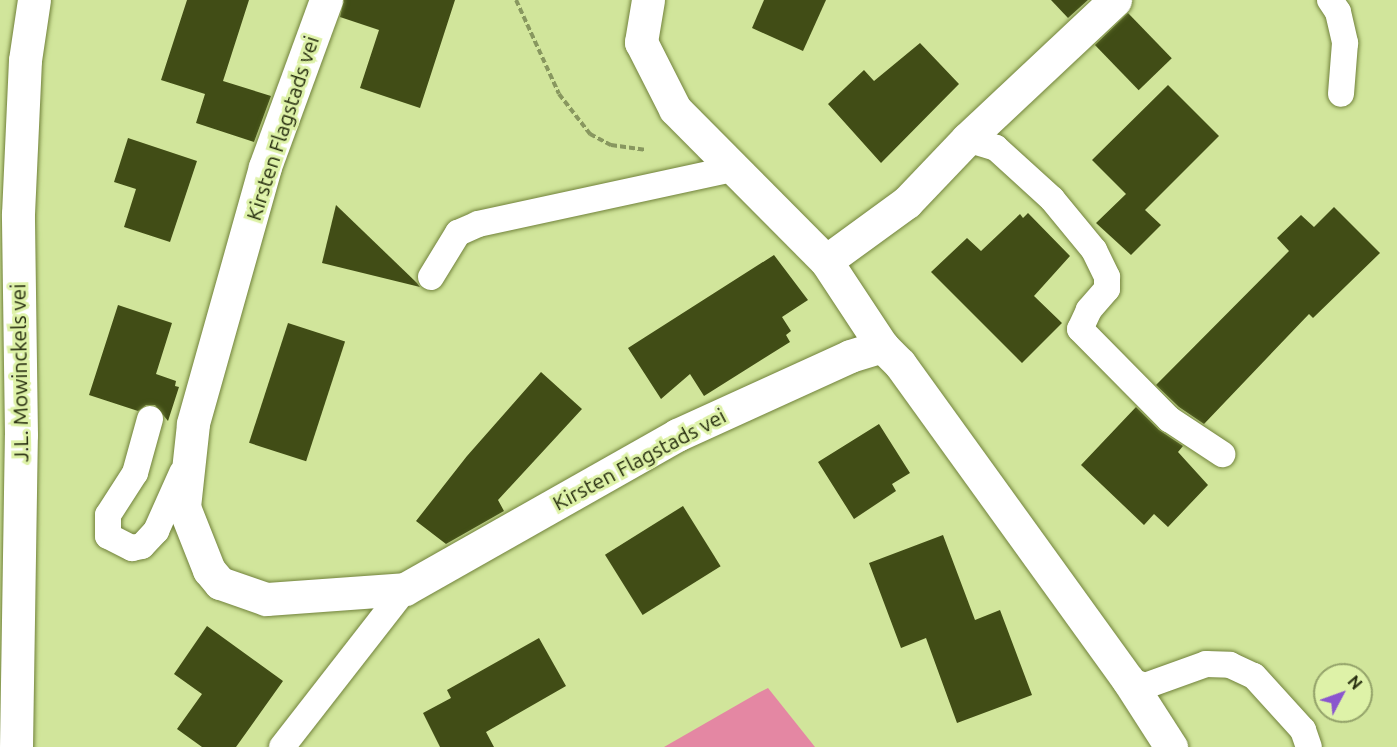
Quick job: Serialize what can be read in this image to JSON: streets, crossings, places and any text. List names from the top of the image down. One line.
{"streets":{"street":["Kirsten Flagstads vei","J.L. Mowinckels vei"]},"north":"top right"}
